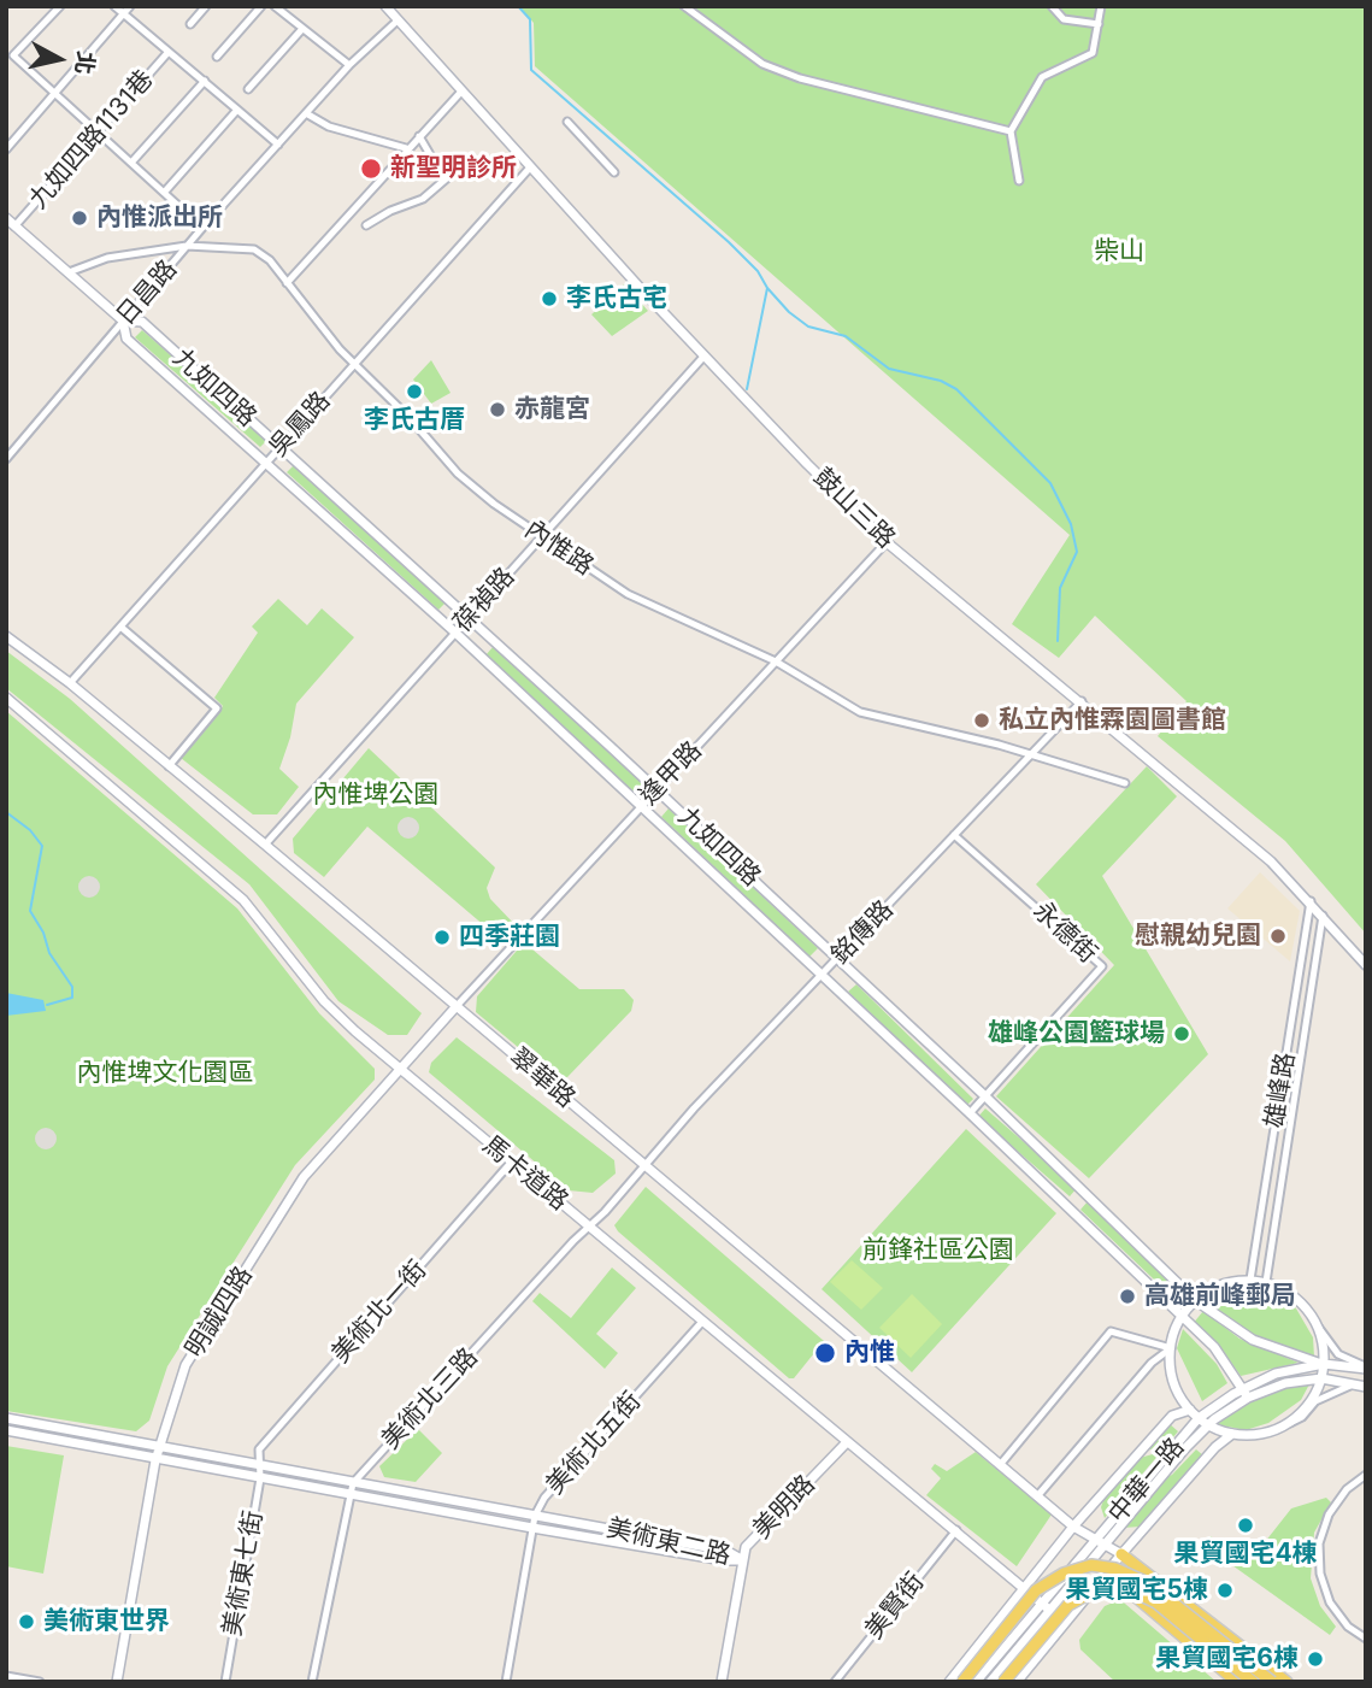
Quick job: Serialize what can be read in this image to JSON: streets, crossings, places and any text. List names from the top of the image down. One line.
{"streets":{"street":["九如四路1131巷","日昌路","九如四路","吳鳳路","鼓山三路","內惟路","葆禎路","逢甲路","銘傳路","永德街","翠華路","雄峰路","馬卡道路","明誠四路","美術北一街","美術北三路","美術北五街","中華一路","美明路","美術東二路","美術東七街","美賢街"]},"crossings":[["九如四路1131巷","九如四路"],["日昌路","九如四路"],["日昌路","鼓山三路"],["日昌路","內惟路"],["九如四路","吳鳳路"],["九如四路","內惟路"],["九如四路","葆禎路"],["九如四路","逢甲路"],["九如四路","銘傳路"],["九如四路","永德街"],["九如四路","中華一路"],["吳鳳路","鼓山三路"],["吳鳳路","內惟路"],["吳鳳路","翠華路"],["鼓山三路","葆禎路"],["鼓山三路","逢甲路"],["鼓山三路","銘傳路"],["鼓山三路","雄峰路"],["內惟路","葆禎路"],["內惟路","逢甲路"],["內惟路","銘傳路"],["葆禎路","翠華路"],["逢甲路","翠華路"],["逢甲路","明誠四路"],["銘傳路","永德街"],["銘傳路","翠華路"],["銘傳路","美術北三路"],["翠華路","明誠四路"],["翠華路","美術北三路"],["翠華路","中華一路"],["馬卡道路","明誠四路"],["馬卡道路","美術北一街"],["馬卡道路","美術北三路"],["馬卡道路","美術北五街"],["馬卡道路","中華一路"],["馬卡道路","美明路"],["馬卡道路","美賢街"],["明誠四路","美術東二路"],["美術北一街","美術東二路"],["美術北一街","美術東七街"],["美術北三路","美術東二路"],["美術北五街","美術東二路"],["美明路","美術東二路"],["美術東二路","美術東七街"]],"parks":["柴山","內惟埤公園","內惟埤文化園區","前鋒社區公園"],"places":["新聖明診所","內惟派出所","李氏古宅","李氏古厝","赤龍宮","私立內惟霖園圖書館","慰親幼兒園","四季莊園","雄峰公園籃球場","高雄前峰郵局","內惟","果貿國宅4棟","果貿國宅5棟","美術東世界","果貿國宅6棟"],"north":"right"}
